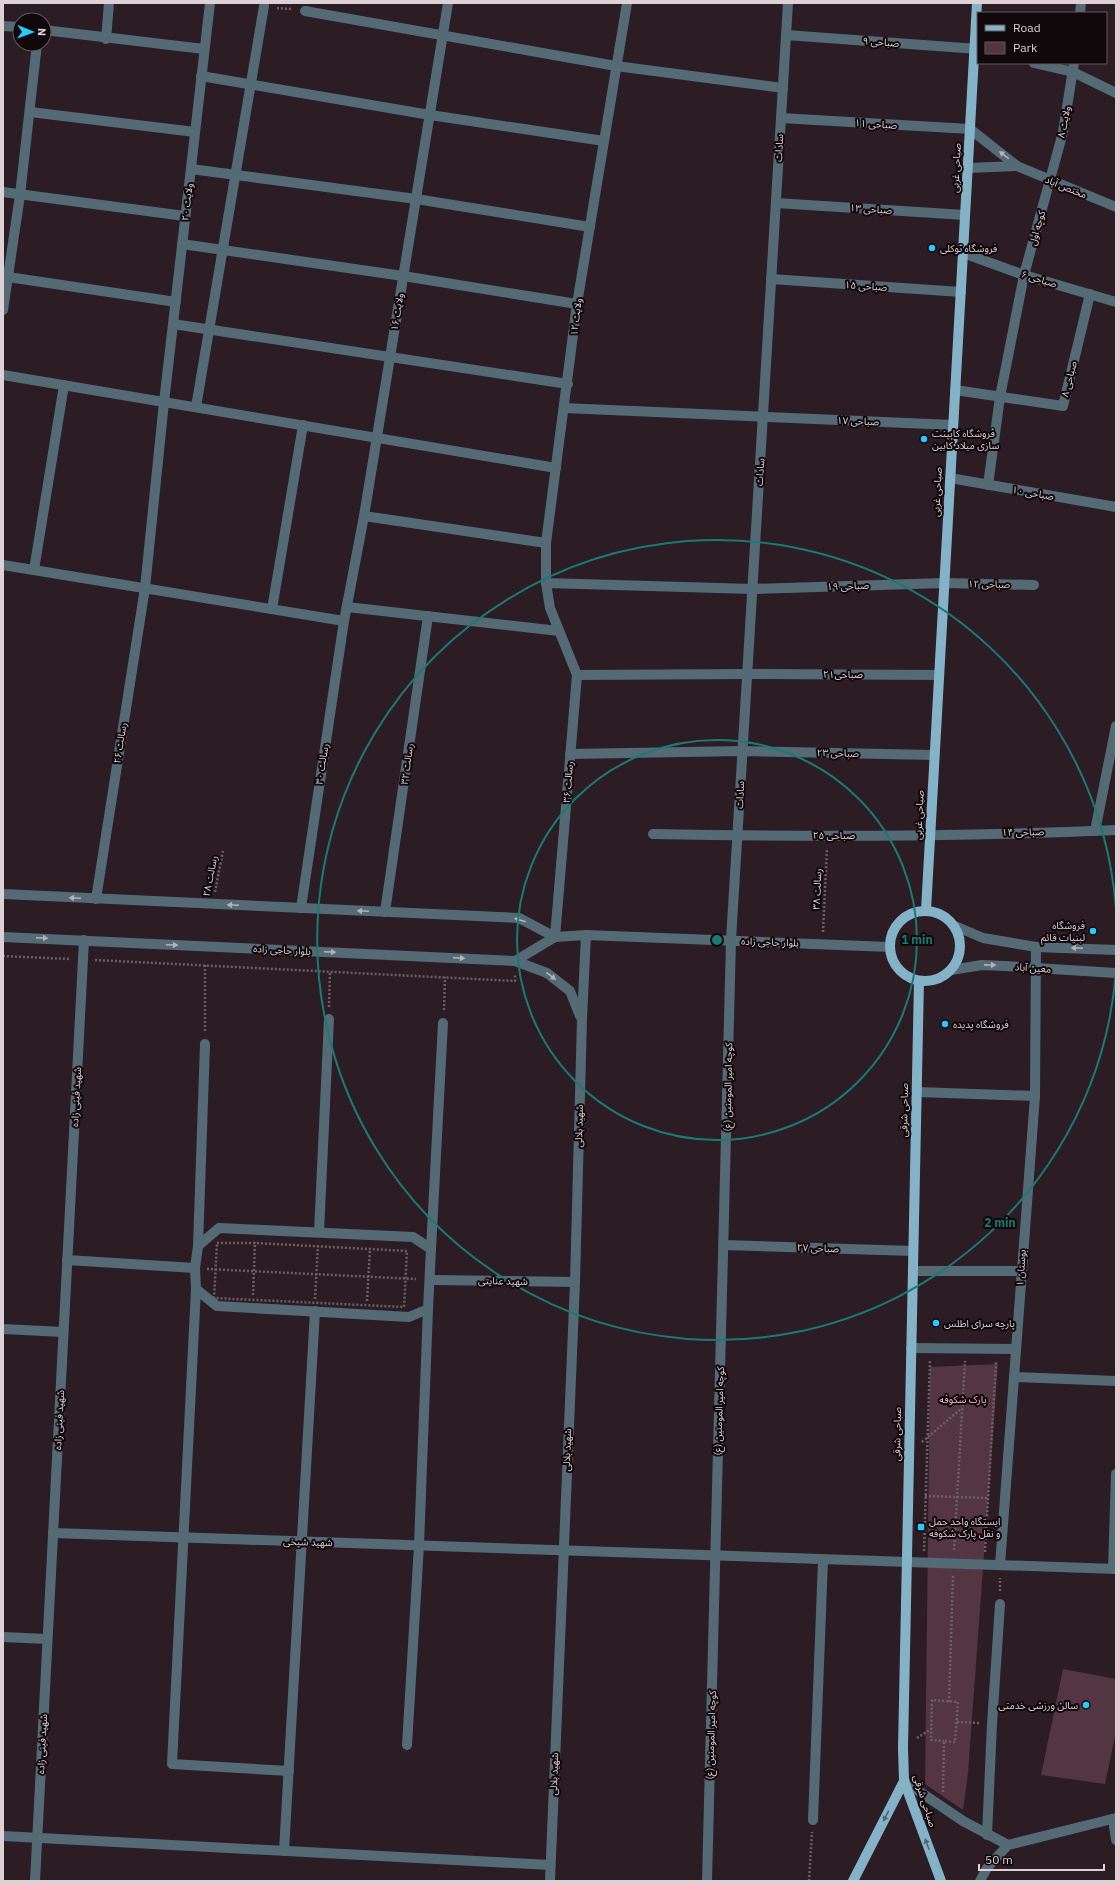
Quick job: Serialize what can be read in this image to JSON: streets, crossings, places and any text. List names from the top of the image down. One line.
{"streets":{"main road":["صباحی غربی","صباحی شرقی"],"street":["صباحی ۹","ولایت ۸","صباحی ۱۱","سادات","مختص آباد","ولایت ۲۰","صباحی ۱۳","کوچه اول","صباحی ۶","صباحی ۱۵","ولایت ۱۶","ولایت ۱۲","صباحی ۸","صباحی ۱۷","صباحی ۱۰","صباحی ۱۲","صباحی ۱۹","صباحی۲۱","رسالت ۲۶","صباحی ۲۳","رسالت ۳۰","رسالت ۳۲","رسالت ۳۶","صباحی ۱۴","صباحی ۲۵","بلوار حاجی زاده","معین آباد","کوچه امیر المومنین (ع)","شهید فینی زاده","شهید بلالی","صباحی ۲۷","بوستان ۱","شهید عنایتی","شهید شیخی"],"path":["رسالت ۲۸","رسالت ۳۸"]},"crossings":[["صباحی ۹","سادات"],["صباحی ۹","صباحی غربی"],["ولایت ۸","مختص آباد"],["ولایت ۸","کوچه اول"],["صباحی ۱۱","سادات"],["صباحی ۱۱","صباحی غربی"],["سادات","صباحی ۱۳"],["سادات","صباحی ۱۵"],["سادات","صباحی ۱۷"],["سادات","صباحی ۱۹"],["سادات","صباحی۲۱"],["سادات","صباحی ۲۳"],["سادات","صباحی ۲۵"],["سادات","بلوار حاجی زاده"],["سادات","کوچه امیر المومنین (ع)"],["صباحی غربی","صباحی ۱۳"],["صباحی غربی","صباحی ۶"],["صباحی غربی","صباحی ۱۵"],["صباحی غربی","صباحی ۸"],["صباحی غربی","صباحی ۱۷"],["صباحی غربی","صباحی ۱۰"],["صباحی غربی","صباحی ۱۲"],["صباحی غربی","صباحی ۱۹"],["صباحی غربی","صباحی۲۱"],["صباحی غربی","صباحی ۲۳"],["صباحی غربی","صباحی ۱۴"],["صباحی غربی","صباحی ۲۵"],["صباحی غربی","بلوار حاجی زاده"],["صباحی غربی","معین آباد"],["صباحی غربی","صباحی شرقی"],["مختص آباد","کوچه اول"],["ولایت ۲۰","رسالت ۲۶"],["کوچه اول","صباحی ۶"],["کوچه اول","صباحی ۸"],["کوچه اول","صباحی ۱۰"],["صباحی ۶","صباحی ۸"],["ولایت ۱۶","رسالت ۳۰"],["ولایت ۱۲","صباحی ۱۷"],["ولایت ۱۲","صباحی ۱۹"],["ولایت ۱۲","رسالت ۳۶"],["صباحی ۱۲","صباحی ۱۹"],["صباحی۲۱","رسالت ۳۶"],["صباحی ۲۳","رسالت ۳۶"],["رسالت ۳۶","بلوار حاجی زاده"],["صباحی ۱۴","صباحی ۲۵"],["صباحی ۲۵","رسالت ۳۸"],["رسالت ۳۸","بلوار حاجی زاده"],["بلوار حاجی زاده","معین آباد"],["بلوار حاجی زاده","کوچه امیر المومنین (ع)"],["بلوار حاجی زاده","شهید فینی زاده"],["بلوار حاجی زاده","صباحی شرقی"],["بلوار حاجی زاده","شهید بلالی"],["معین آباد","صباحی شرقی"],["معین آباد","بوستان ۱"],["کوچه امیر المومنین (ع)","صباحی ۲۷"],["کوچه امیر المومنین (ع)","شهید شیخی"],["شهید فینی زاده","شهید شیخی"],["صباحی شرقی","صباحی ۲۷"],["صباحی شرقی","شهید شیخی"],["شهید بلالی","شهید عنایتی"],["شهید بلالی","شهید شیخی"],["بوستان ۱","شهید شیخی"]],"parks":["پارک شکوفه"],"places":{"other":["فروشگاه توکلی","فروشگاه کابینت سازی میلاد کابین","فروشگاه لبنیات قائم","فروشگاه پدیده","پارچه سرای اطلس","سالن ورزشی خدمتی"],"transit":["ایستگاه واحد حمل و نقل پارک شکوفه"]},"legend":["Road","Park"],"scale_bar":"50 m","north":"right","rings":["1 min","2 min"]}
